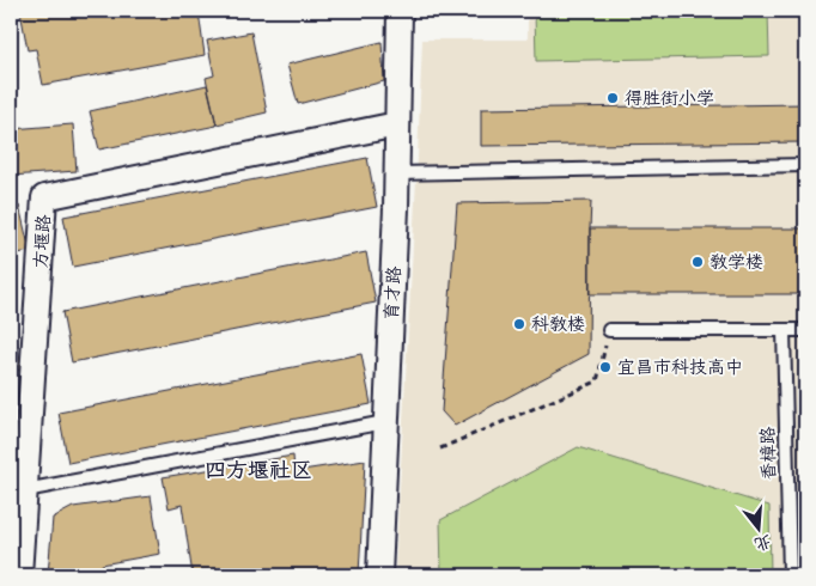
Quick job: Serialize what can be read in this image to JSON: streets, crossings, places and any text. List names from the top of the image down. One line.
{"streets":{"street":["方堰路","育才路"],"lane":["香樟路"]},"crossings":[["方堰路","育才路"]],"districts":["四方堰社区"],"places":["得胜街小学","教学楼","科教楼","宜昌市科技高中"],"north":"bottom"}
